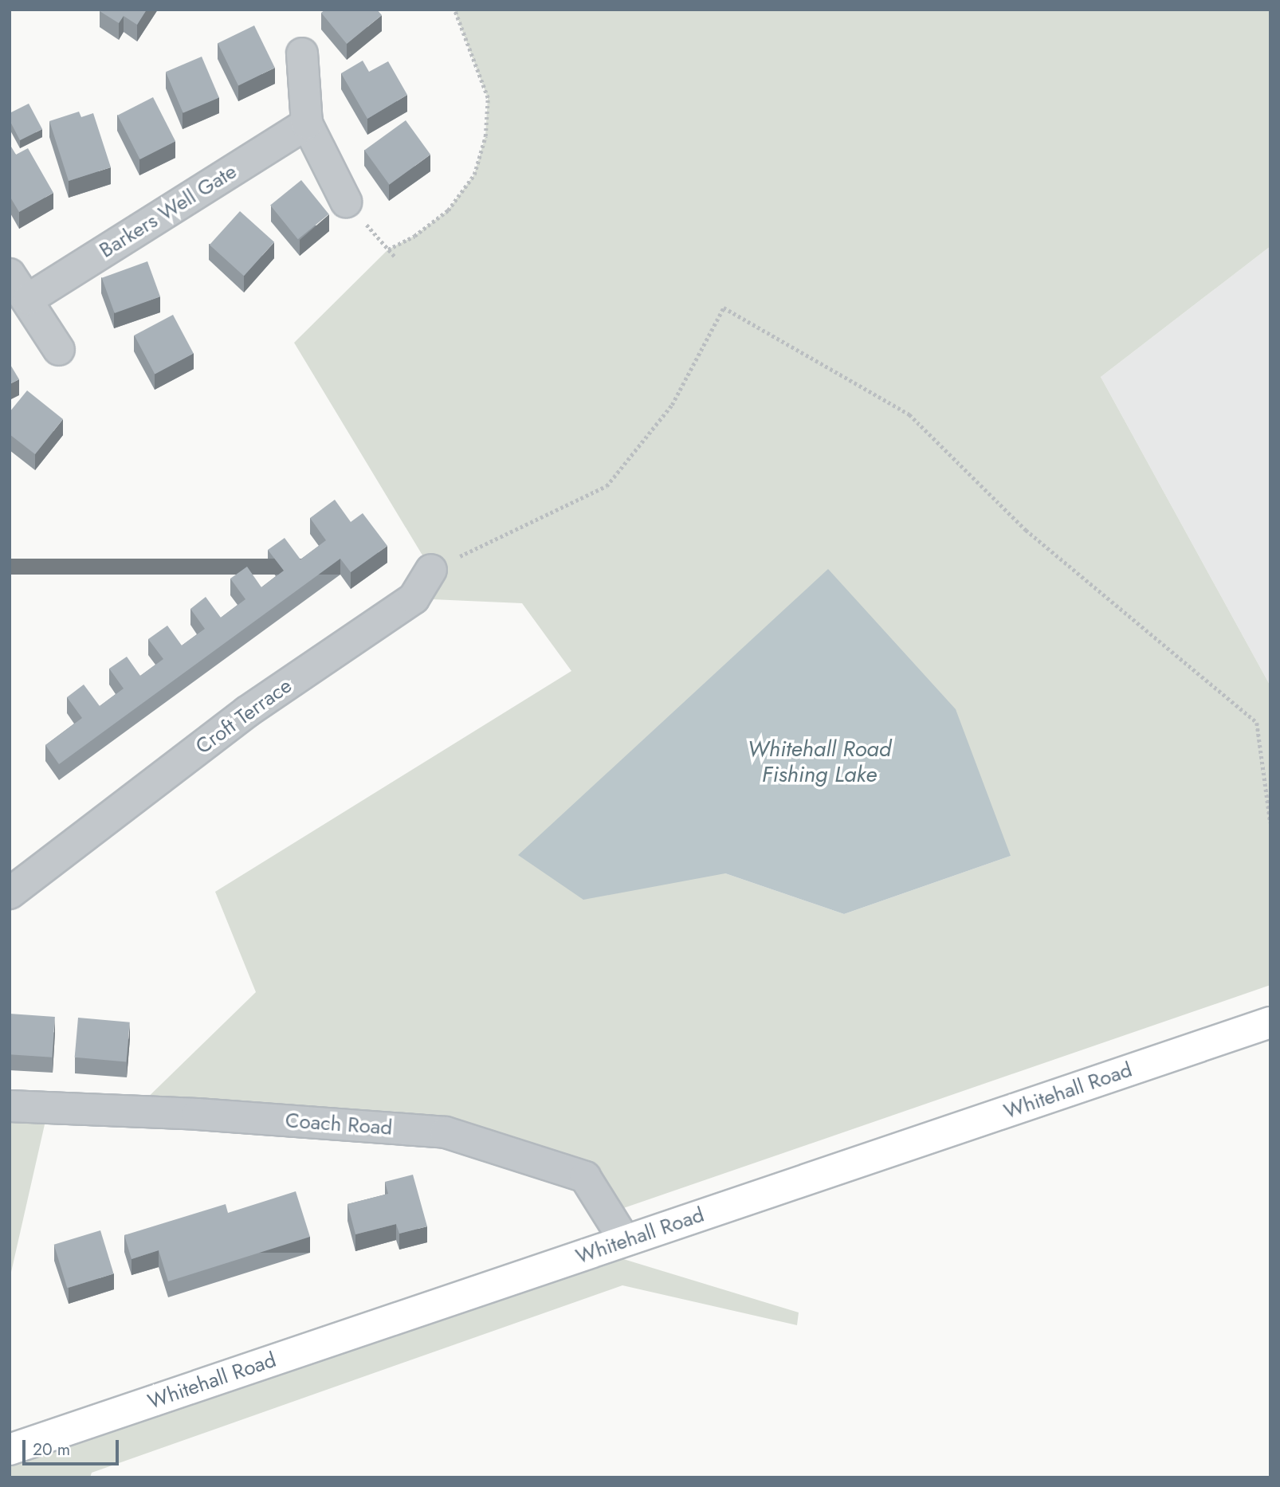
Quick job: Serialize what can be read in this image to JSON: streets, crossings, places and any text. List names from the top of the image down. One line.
{"streets":{"main road":["Whitehall Road"],"street":["Barkers Well Gate","Croft Terrace","Coach Road"]},"crossings":[["Whitehall Road","Coach Road"]],"water":["Whitehall Road Fishing Lake"],"scale_bar":"20 m"}
